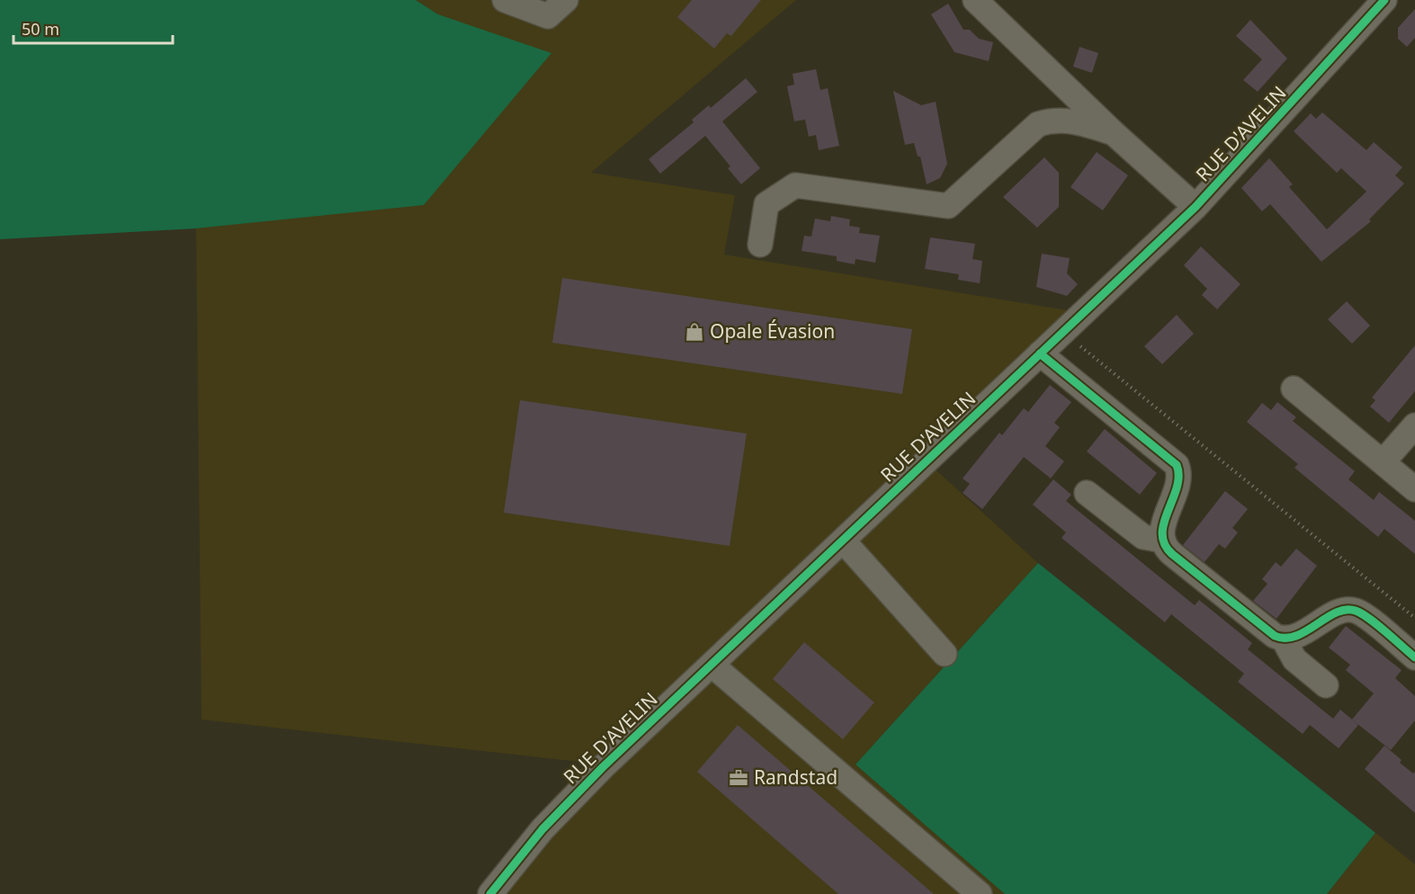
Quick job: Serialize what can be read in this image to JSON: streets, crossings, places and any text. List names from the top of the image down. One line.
{"streets":{"street":["RUE D'AVELIN"]},"places":{"shop":["Opale Évasion"],"office":["Randstad"]},"scale_bar":"50 m"}
